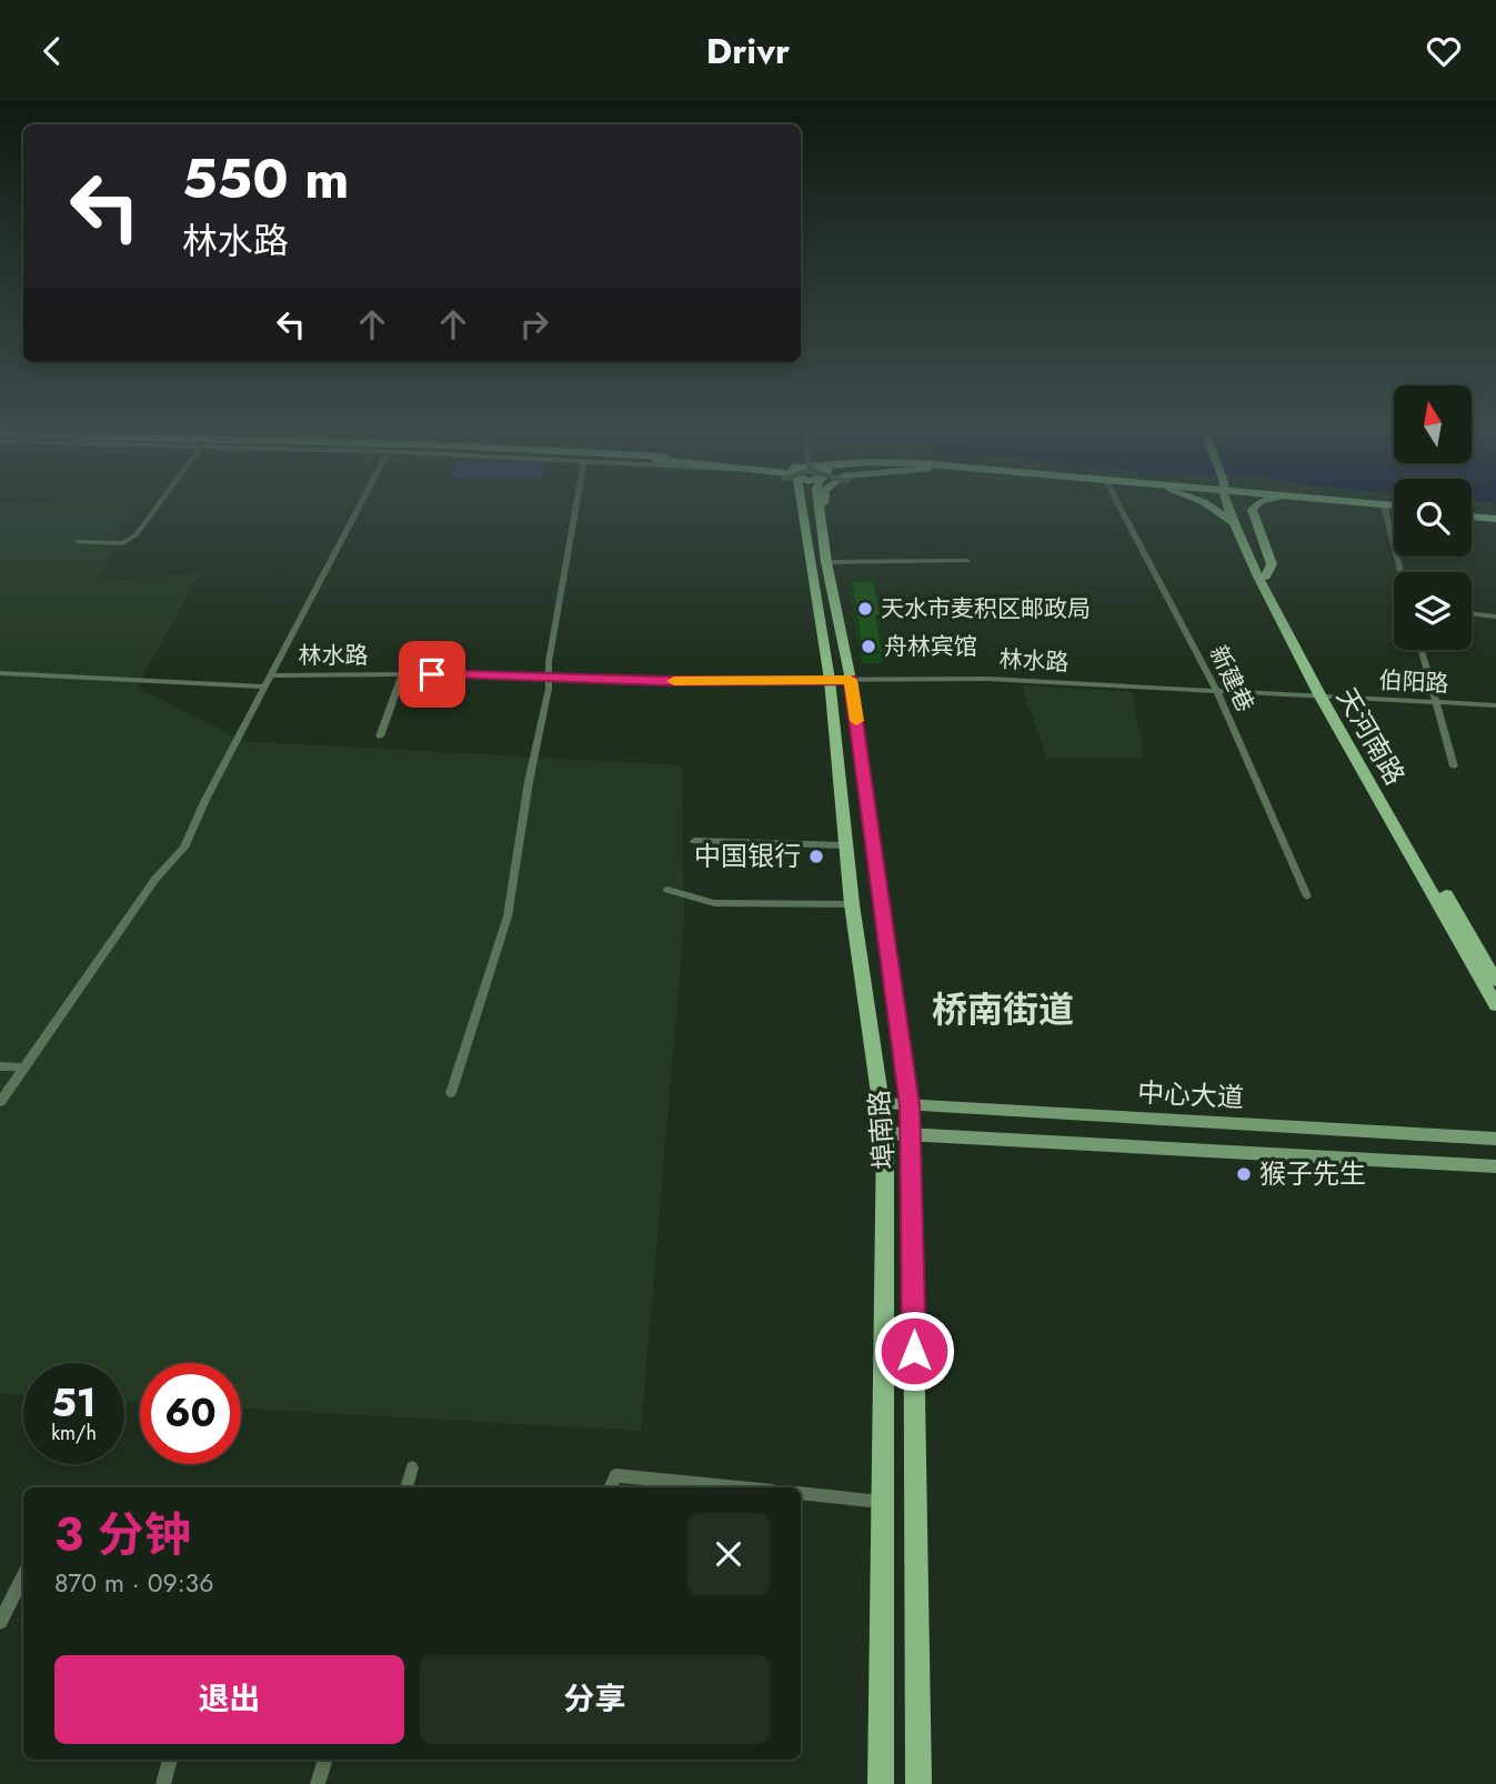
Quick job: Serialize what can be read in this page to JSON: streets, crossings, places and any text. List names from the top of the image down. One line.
{"streets":{"main road":["天河南路","中心大道","埠南路"],"street":["林水路","新建巷","伯阳路"]},"crossings":[["林水路","新建巷"],["林水路","伯阳路"],["林水路","天河南路"],["林水路","埠南路"],["伯阳路","天河南路"],["中心大道","埠南路"]],"districts":["桥南街道"],"places":["天水市麦积区邮政局","舟林宾馆","中国银行","猴子先生"],"north":"top","page":{"header":"Drivr","turn":["550 m","林水路"],"speed":"51 km/h","limit":"60","heading":["3 分钟","870 m · 09:36"],"buttons":["退出","分享"]}}
